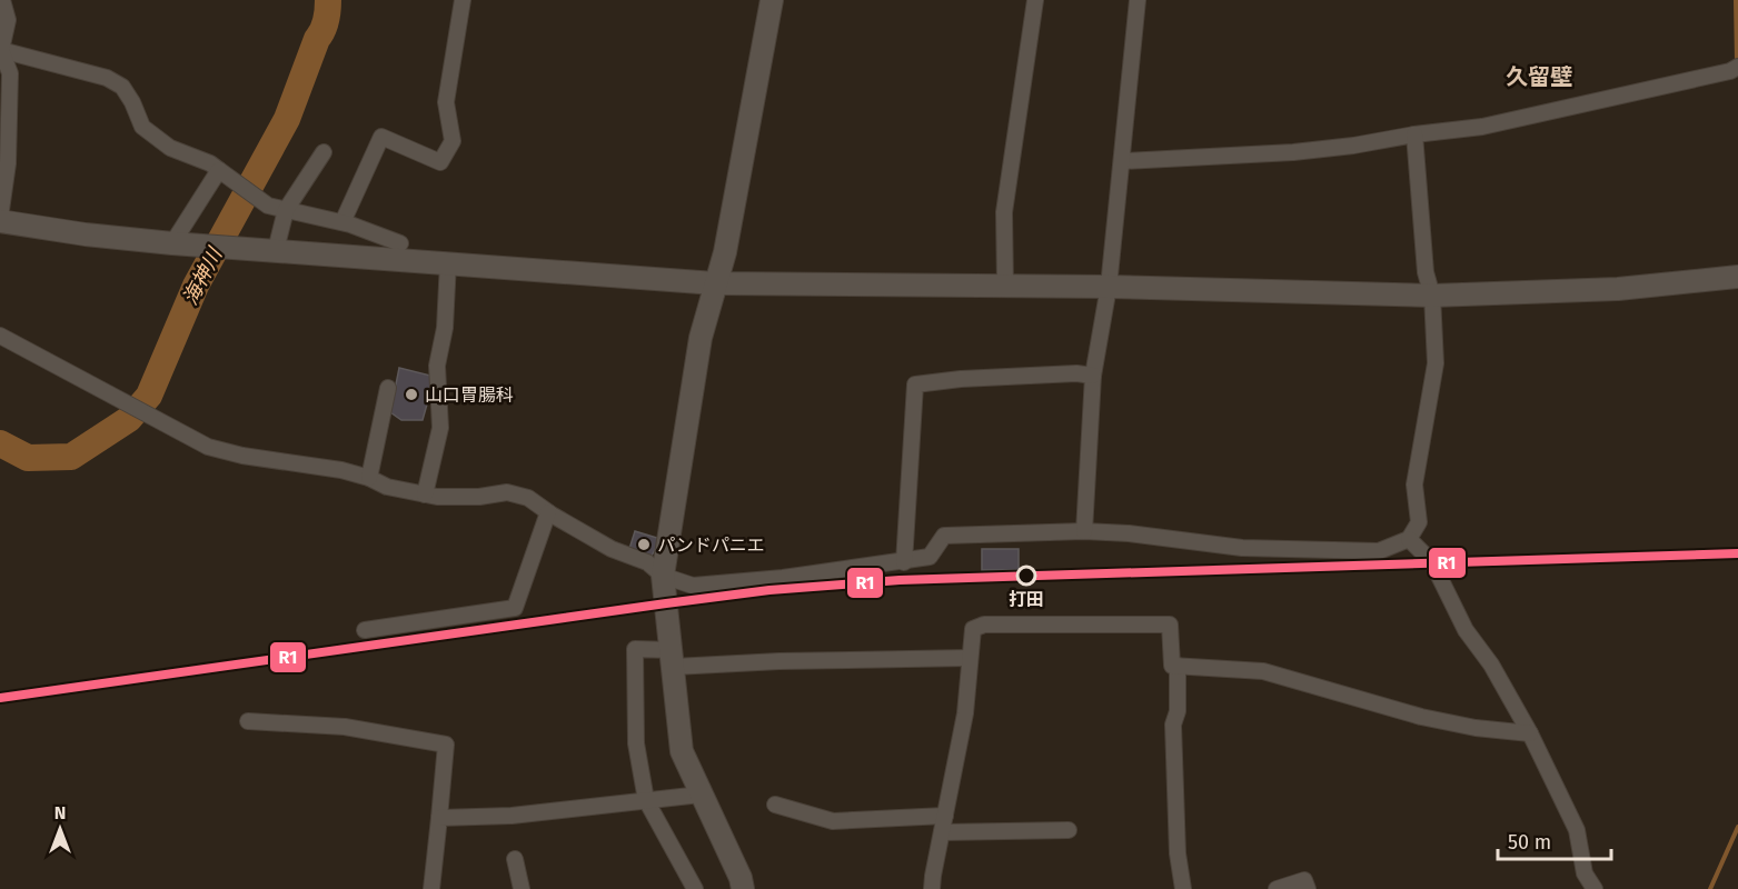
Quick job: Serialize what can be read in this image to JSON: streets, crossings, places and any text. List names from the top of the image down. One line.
{"districts":["久留壁"],"water":["海神川"],"places":["山口胃腸科","パンドパニエ","打田"],"lines":["transit line R1"],"scale_bar":"50 m","north":"top"}
